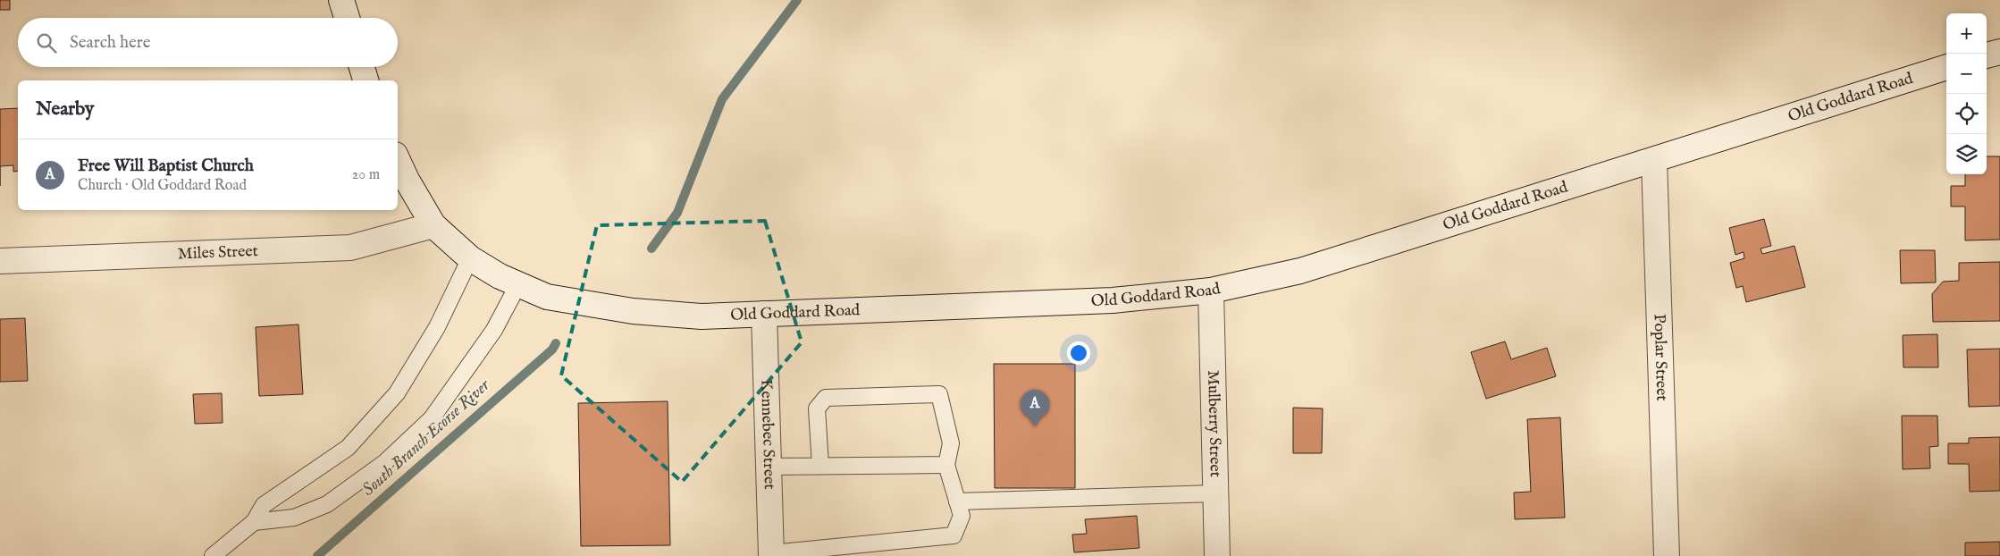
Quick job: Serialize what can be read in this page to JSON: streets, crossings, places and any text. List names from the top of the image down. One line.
{"streets":{"street":["Old Goddard Road","Miles Street","Poplar Street","Mulberry Street","Kennebec Street"]},"crossings":[["Old Goddard Road","Miles Street"],["Old Goddard Road","Poplar Street"],["Old Goddard Road","Mulberry Street"],["Old Goddard Road","Kennebec Street"]],"water":["South Branch Ecorse River"],"page":{"map_buttons":["+","−"],"search":"Search here","heading":"Nearby","list":[{"mark":"A","name":"Free Will Baptist Church","note":"Church · Old Goddard Road","value":"20 m"}],"pins":"A"}}
